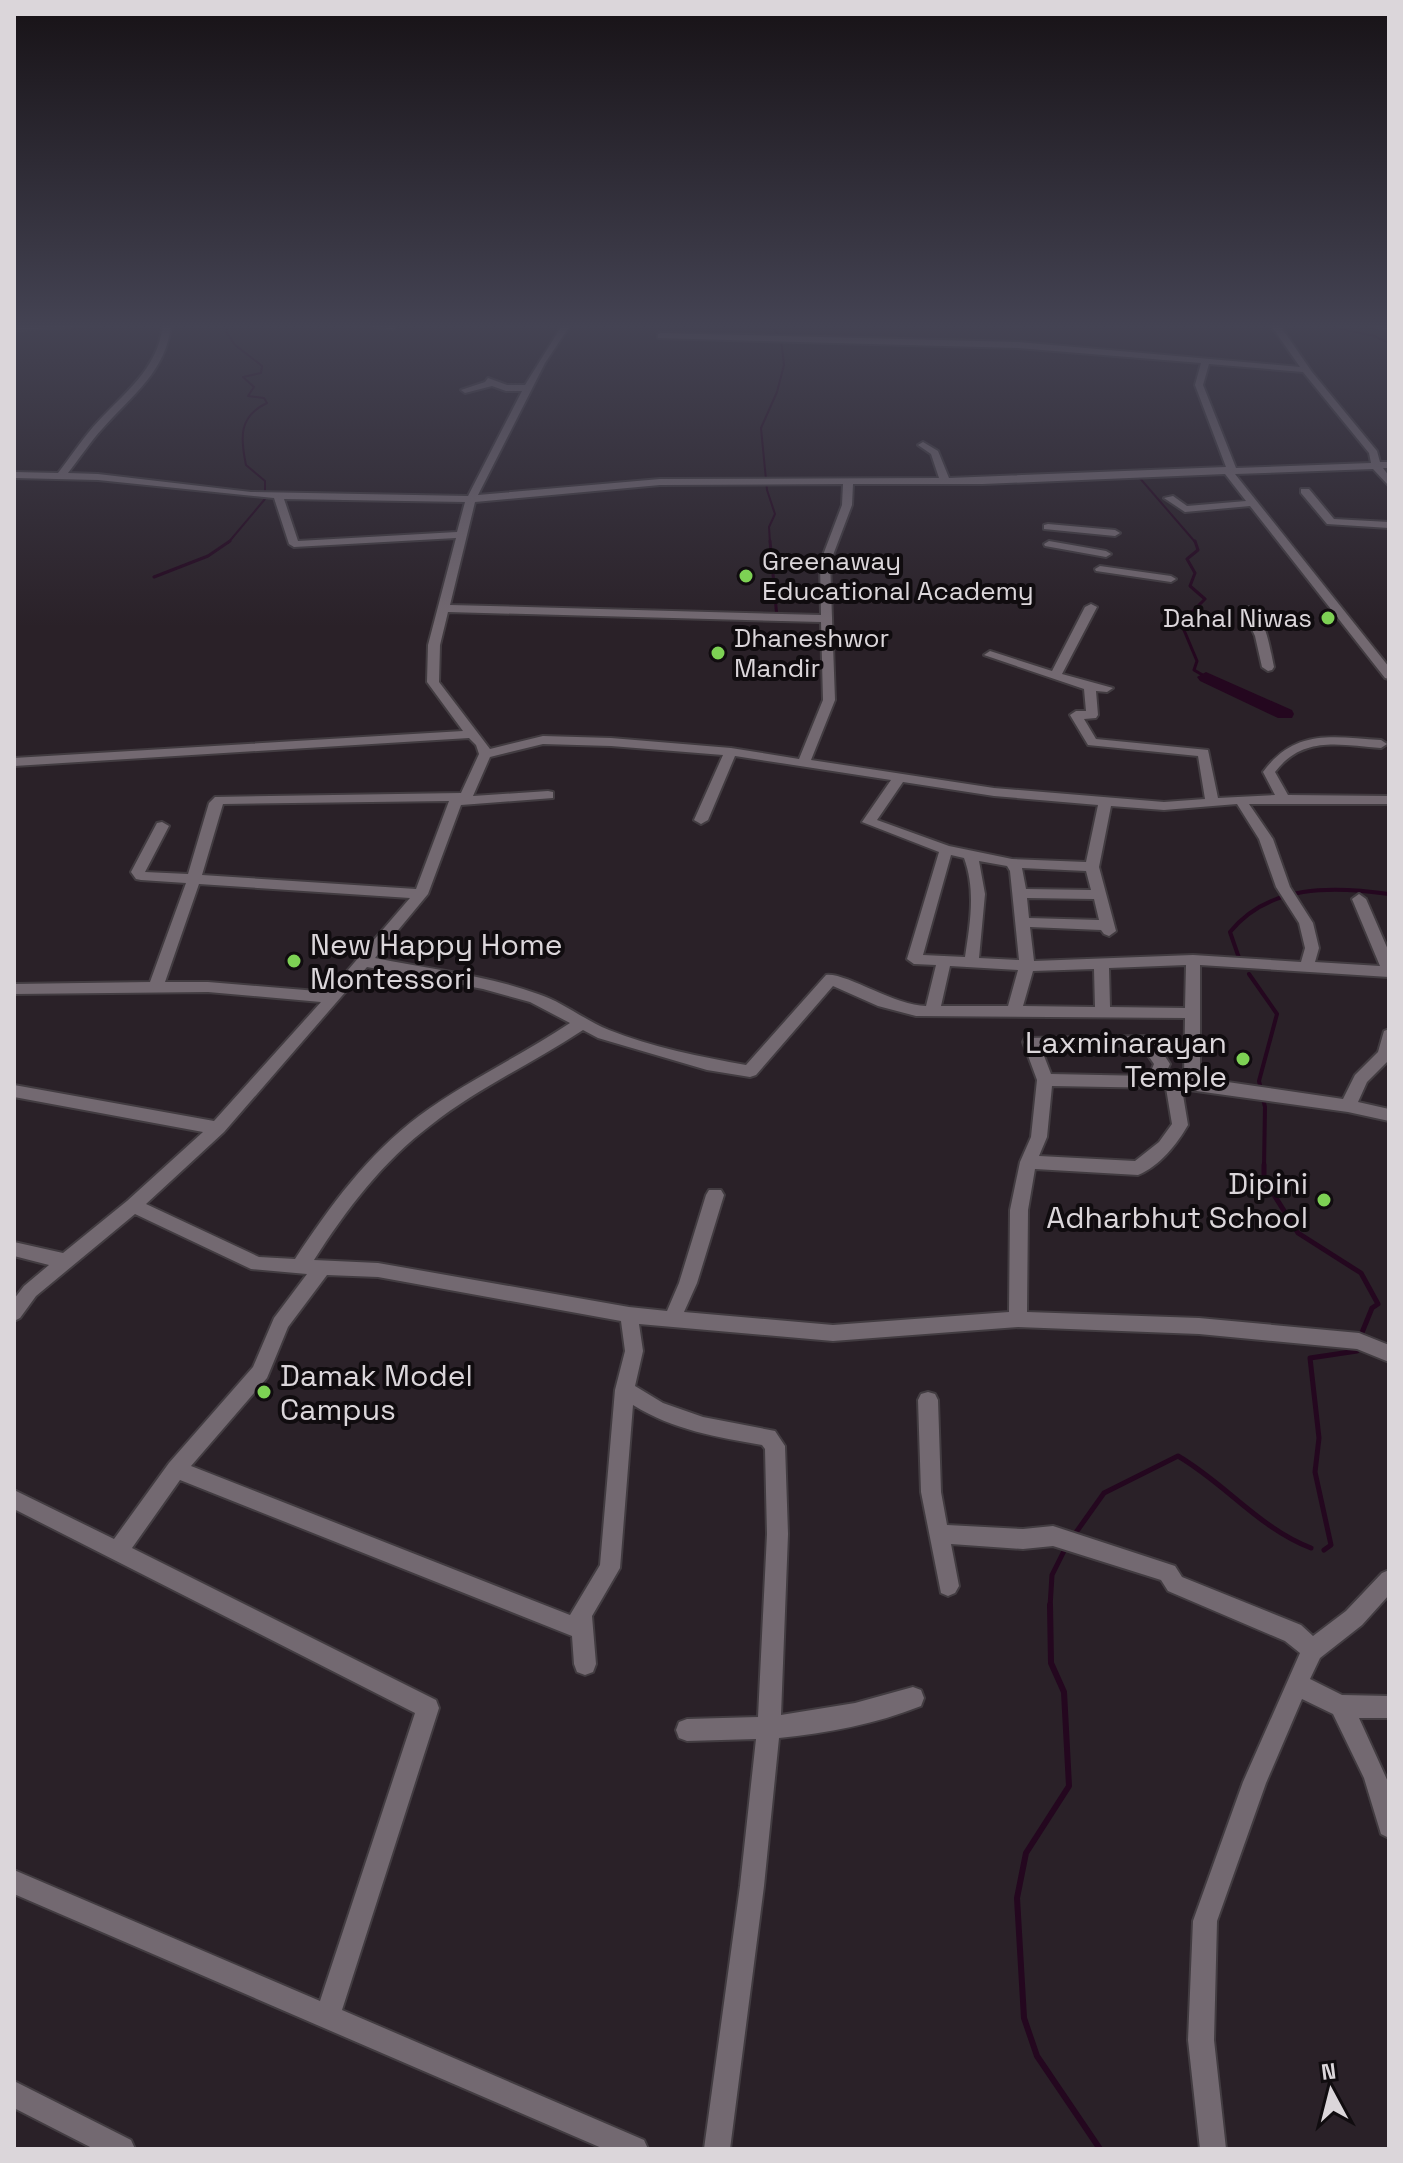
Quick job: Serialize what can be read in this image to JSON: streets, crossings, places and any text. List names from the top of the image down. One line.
{"places":["Greenaway Educational Academy","Dahal Niwas","Dhaneshwor Mandir","New Happy Home Montessori","Laxminarayan Temple","Dipini Adharbhut School","Damak Model Campus"],"north":"top"}
